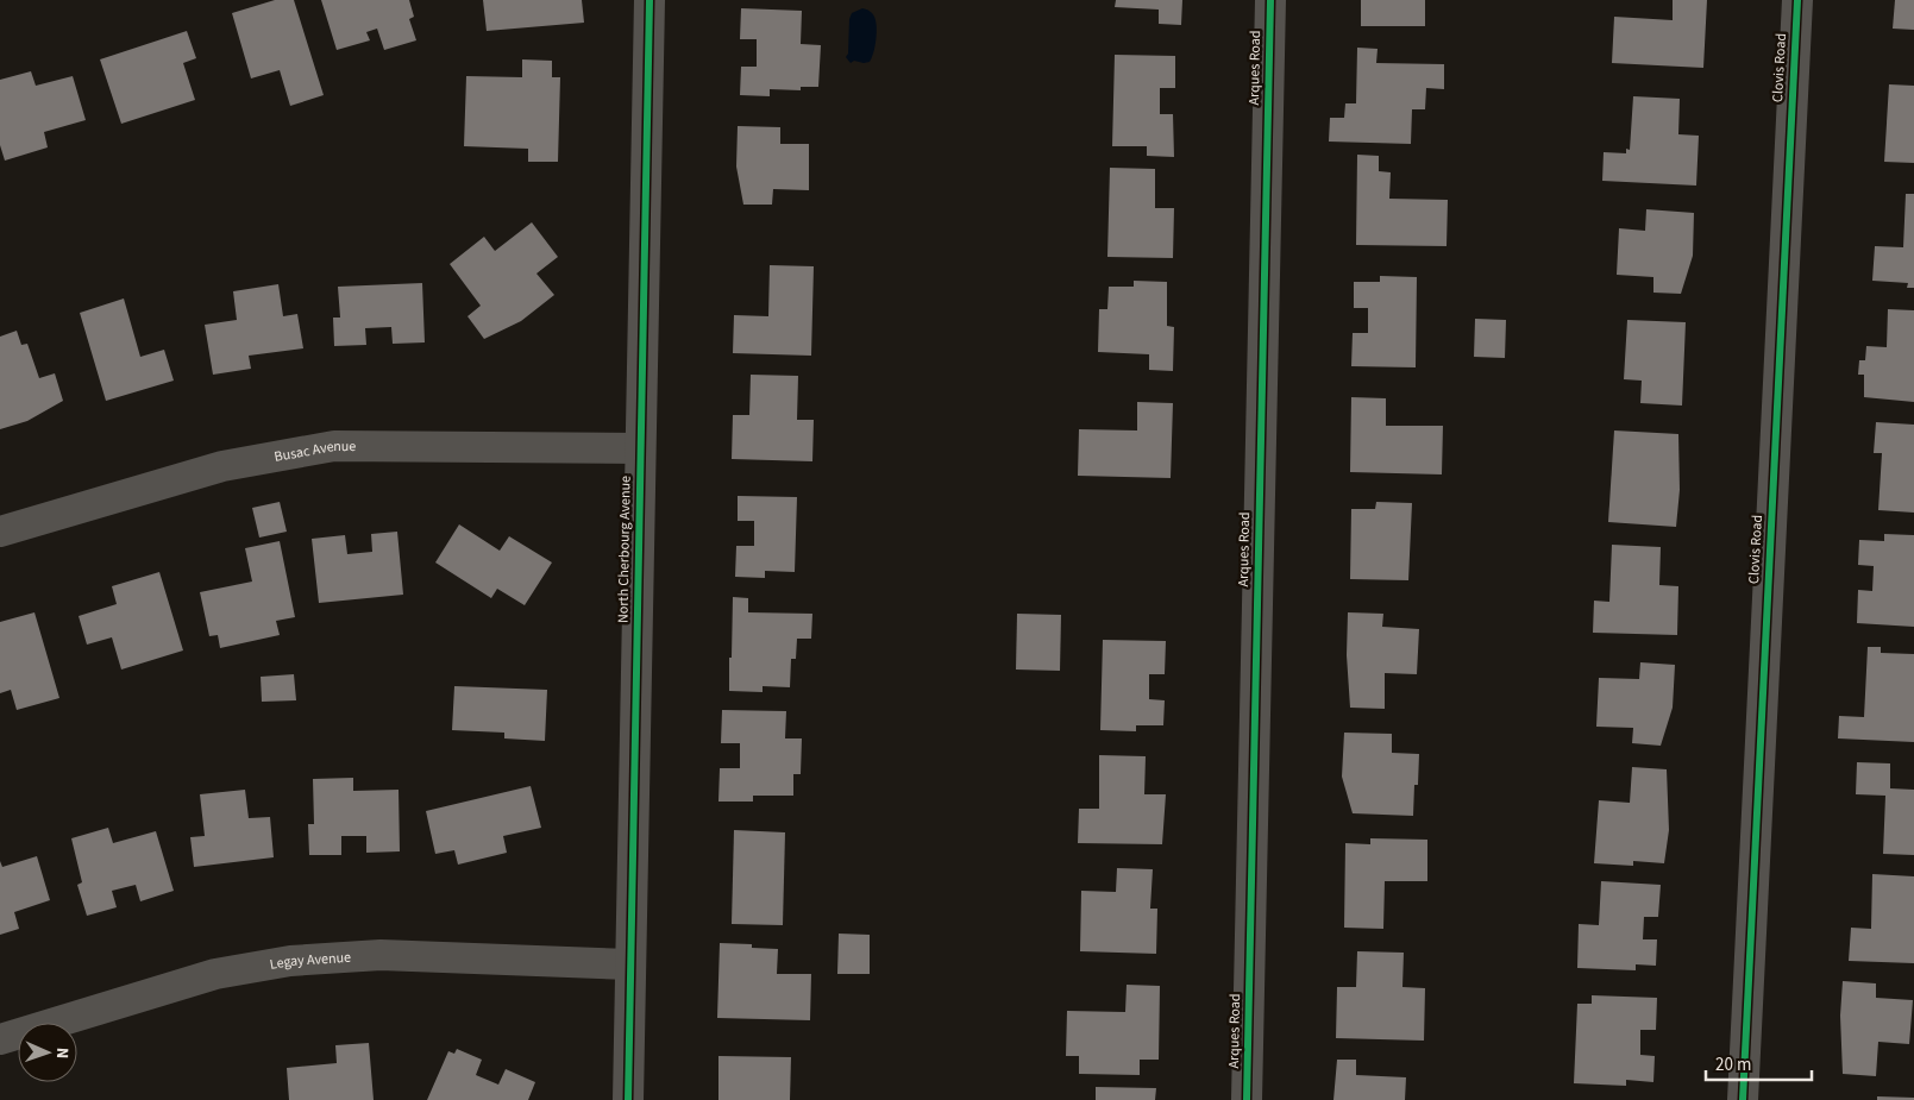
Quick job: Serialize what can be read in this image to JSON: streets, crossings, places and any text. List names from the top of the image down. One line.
{"streets":{"street":["Arques Road","Clovis Road","Busac Avenue","North Cherbourg Avenue","Legay Avenue"]},"crossings":[["Busac Avenue","North Cherbourg Avenue"],["North Cherbourg Avenue","Legay Avenue"]],"scale_bar":"20 m","north":"right"}
